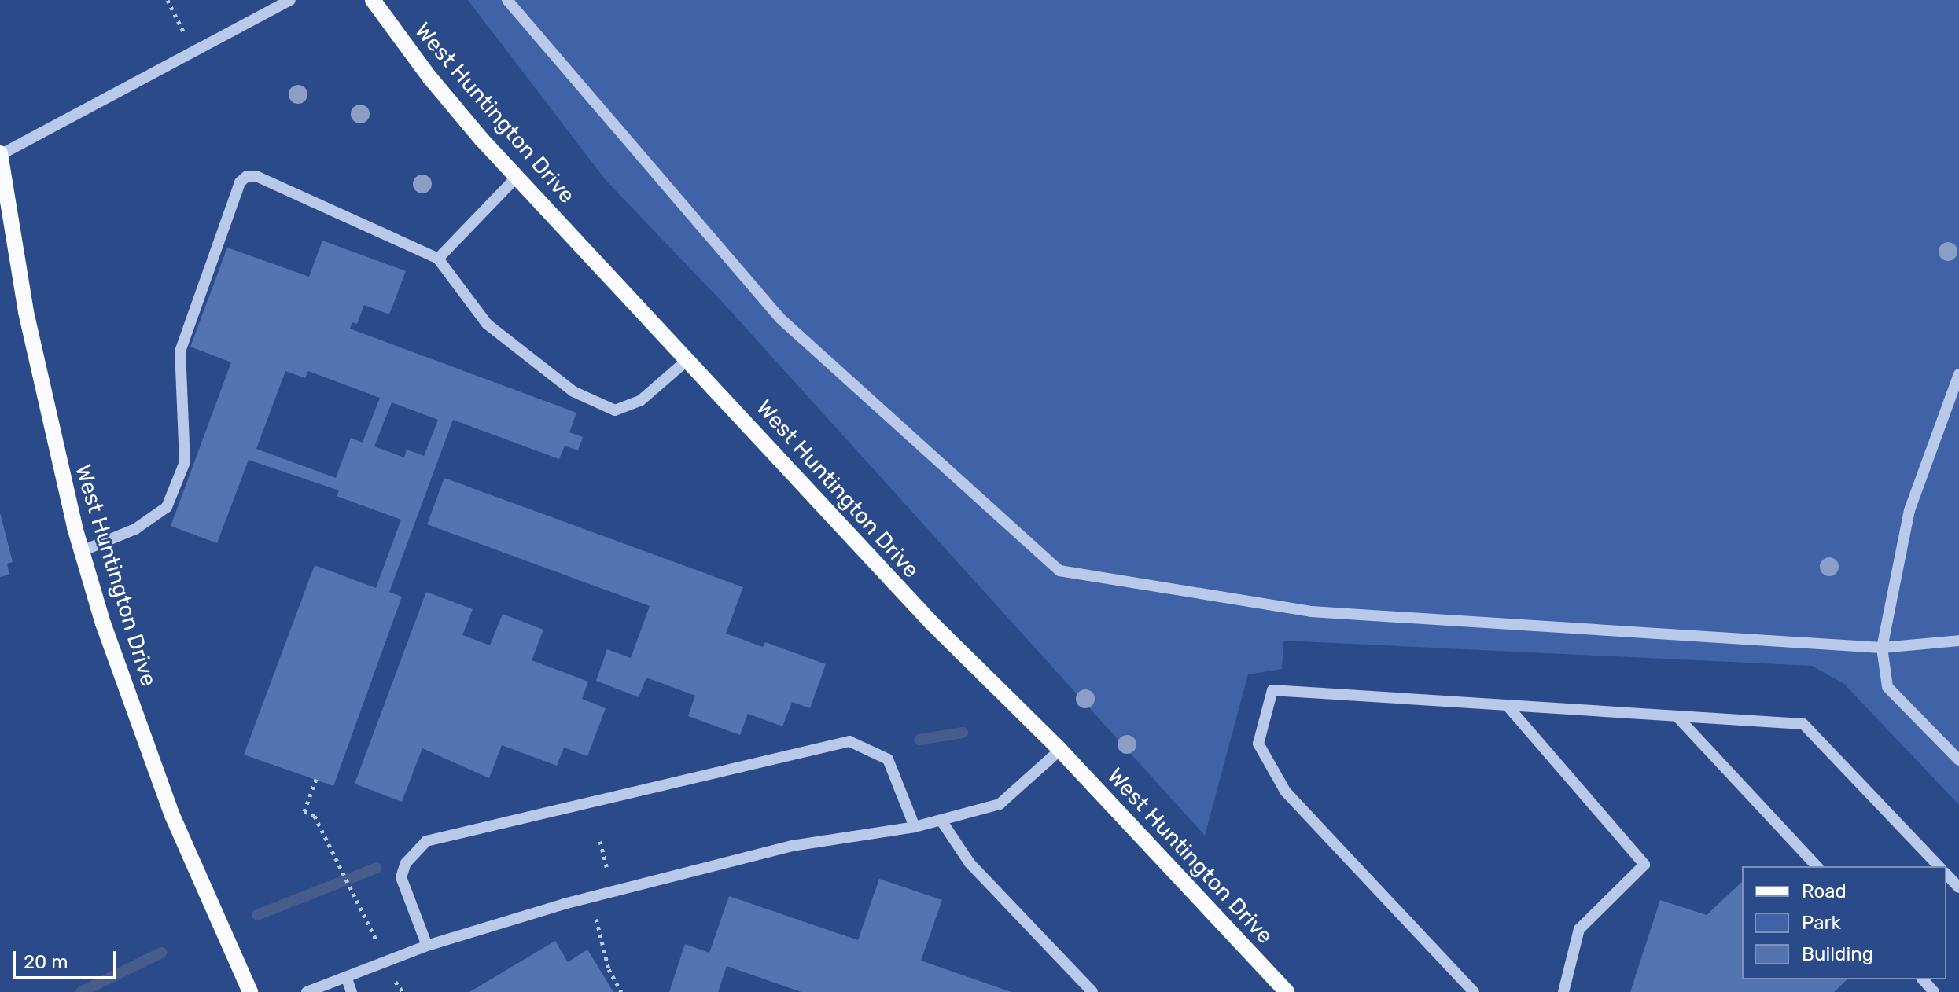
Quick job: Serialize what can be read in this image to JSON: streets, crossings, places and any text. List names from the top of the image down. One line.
{"streets":{"main road":["West Huntington Drive"]},"legend":["Road","Park","Building"],"scale_bar":"20 m"}
